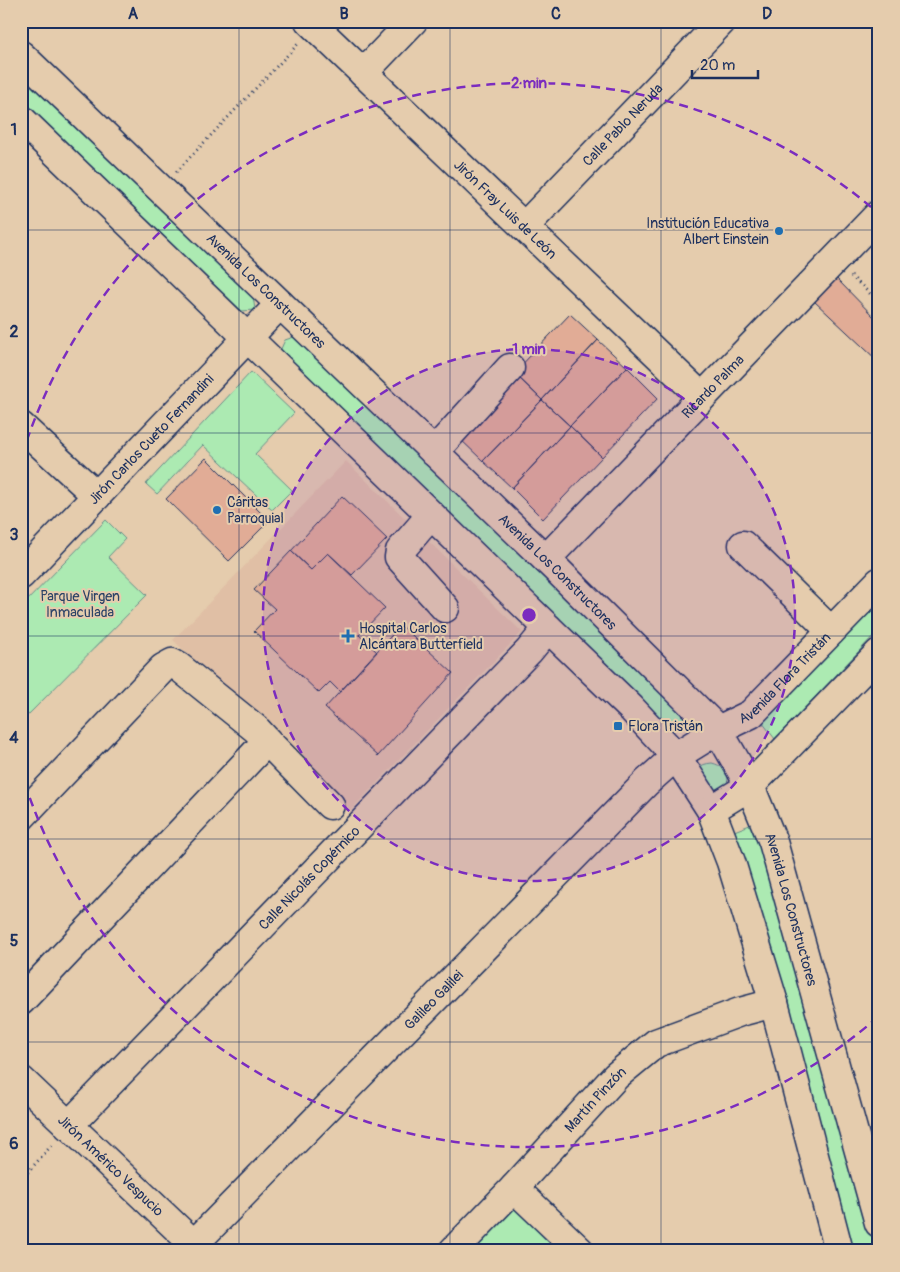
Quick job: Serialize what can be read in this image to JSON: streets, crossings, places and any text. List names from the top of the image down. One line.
{"streets":{"street":["Calle Pablo Neruda","Jirón Fray Luis de León","Avenida Los Constructores","Ricardo Palma","Jirón Carlos Cueto Fernandini","Avenida Flora Tristán","Calle Nicolás Copérnico","Galileo Galilei","Martín Pinzón","Jirón Américo Vespucio"]},"crossings":[["Calle Pablo Neruda","Jirón Fray Luis de León"],["Jirón Fray Luis de León","Ricardo Palma"],["Avenida Los Constructores","Ricardo Palma"],["Avenida Los Constructores","Jirón Carlos Cueto Fernandini"],["Avenida Los Constructores","Avenida Flora Tristán"],["Avenida Flora Tristán","Galileo Galilei"],["Calle Nicolás Copérnico","Jirón Américo Vespucio"],["Galileo Galilei","Jirón Américo Vespucio"]],"parks":["Parque Virgen Inmaculada"],"places":{"other":["Institución Educativa Albert Einstein","Cáritas Parroquial"],"health":["Hospital Carlos Alcántara Butterfield"],"transit":["Flora Tristán"]},"scale_bar":"20 m","grid":{"columns":["A","B","C","D"],"rows":["1","2","3","4","5","6"]},"rings":["2 min","1 min"]}
